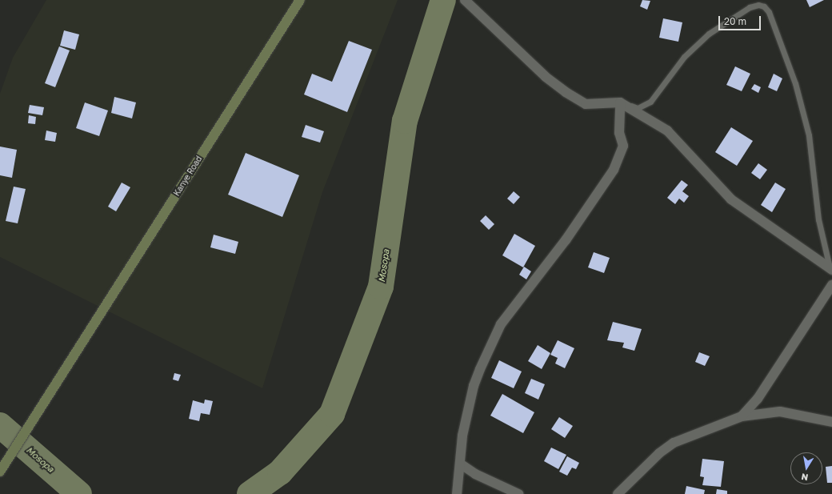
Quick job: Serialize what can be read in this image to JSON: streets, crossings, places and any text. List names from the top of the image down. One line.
{"streets":{"main road":["Kanye Road"]},"water":["Mosopa"],"scale_bar":"20 m","north":"bottom"}
